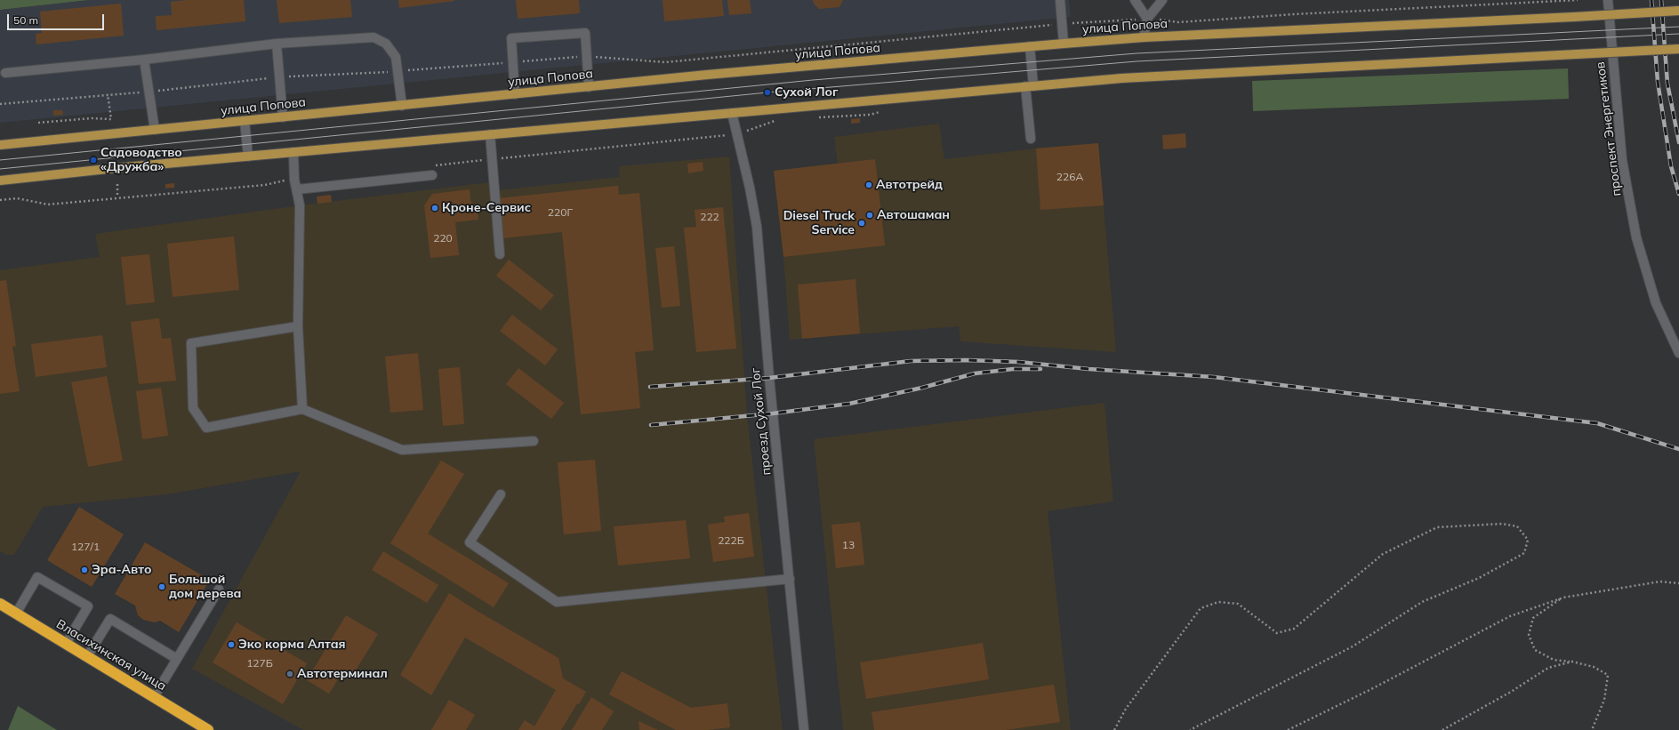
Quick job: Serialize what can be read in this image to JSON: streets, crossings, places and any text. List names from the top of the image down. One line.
{"streets":{"highway":["Власихинская улица"],"main road":["улица Попова"],"street":["проспект Энергетиков","проезд Сухой Лог"]},"places":["Сухой Лог","Садоводство «Дружба»","Автотрейд","Кроне-Сервис","Автошаман","Diesel Truck Service","Эра-Авто","Большой дом дерева","Эко корма Алтая","Автотерминал"],"house_numbers":["226А","220Г","222","220","222Б","13","127/1","127Б"],"scale_bar":"50 m"}
